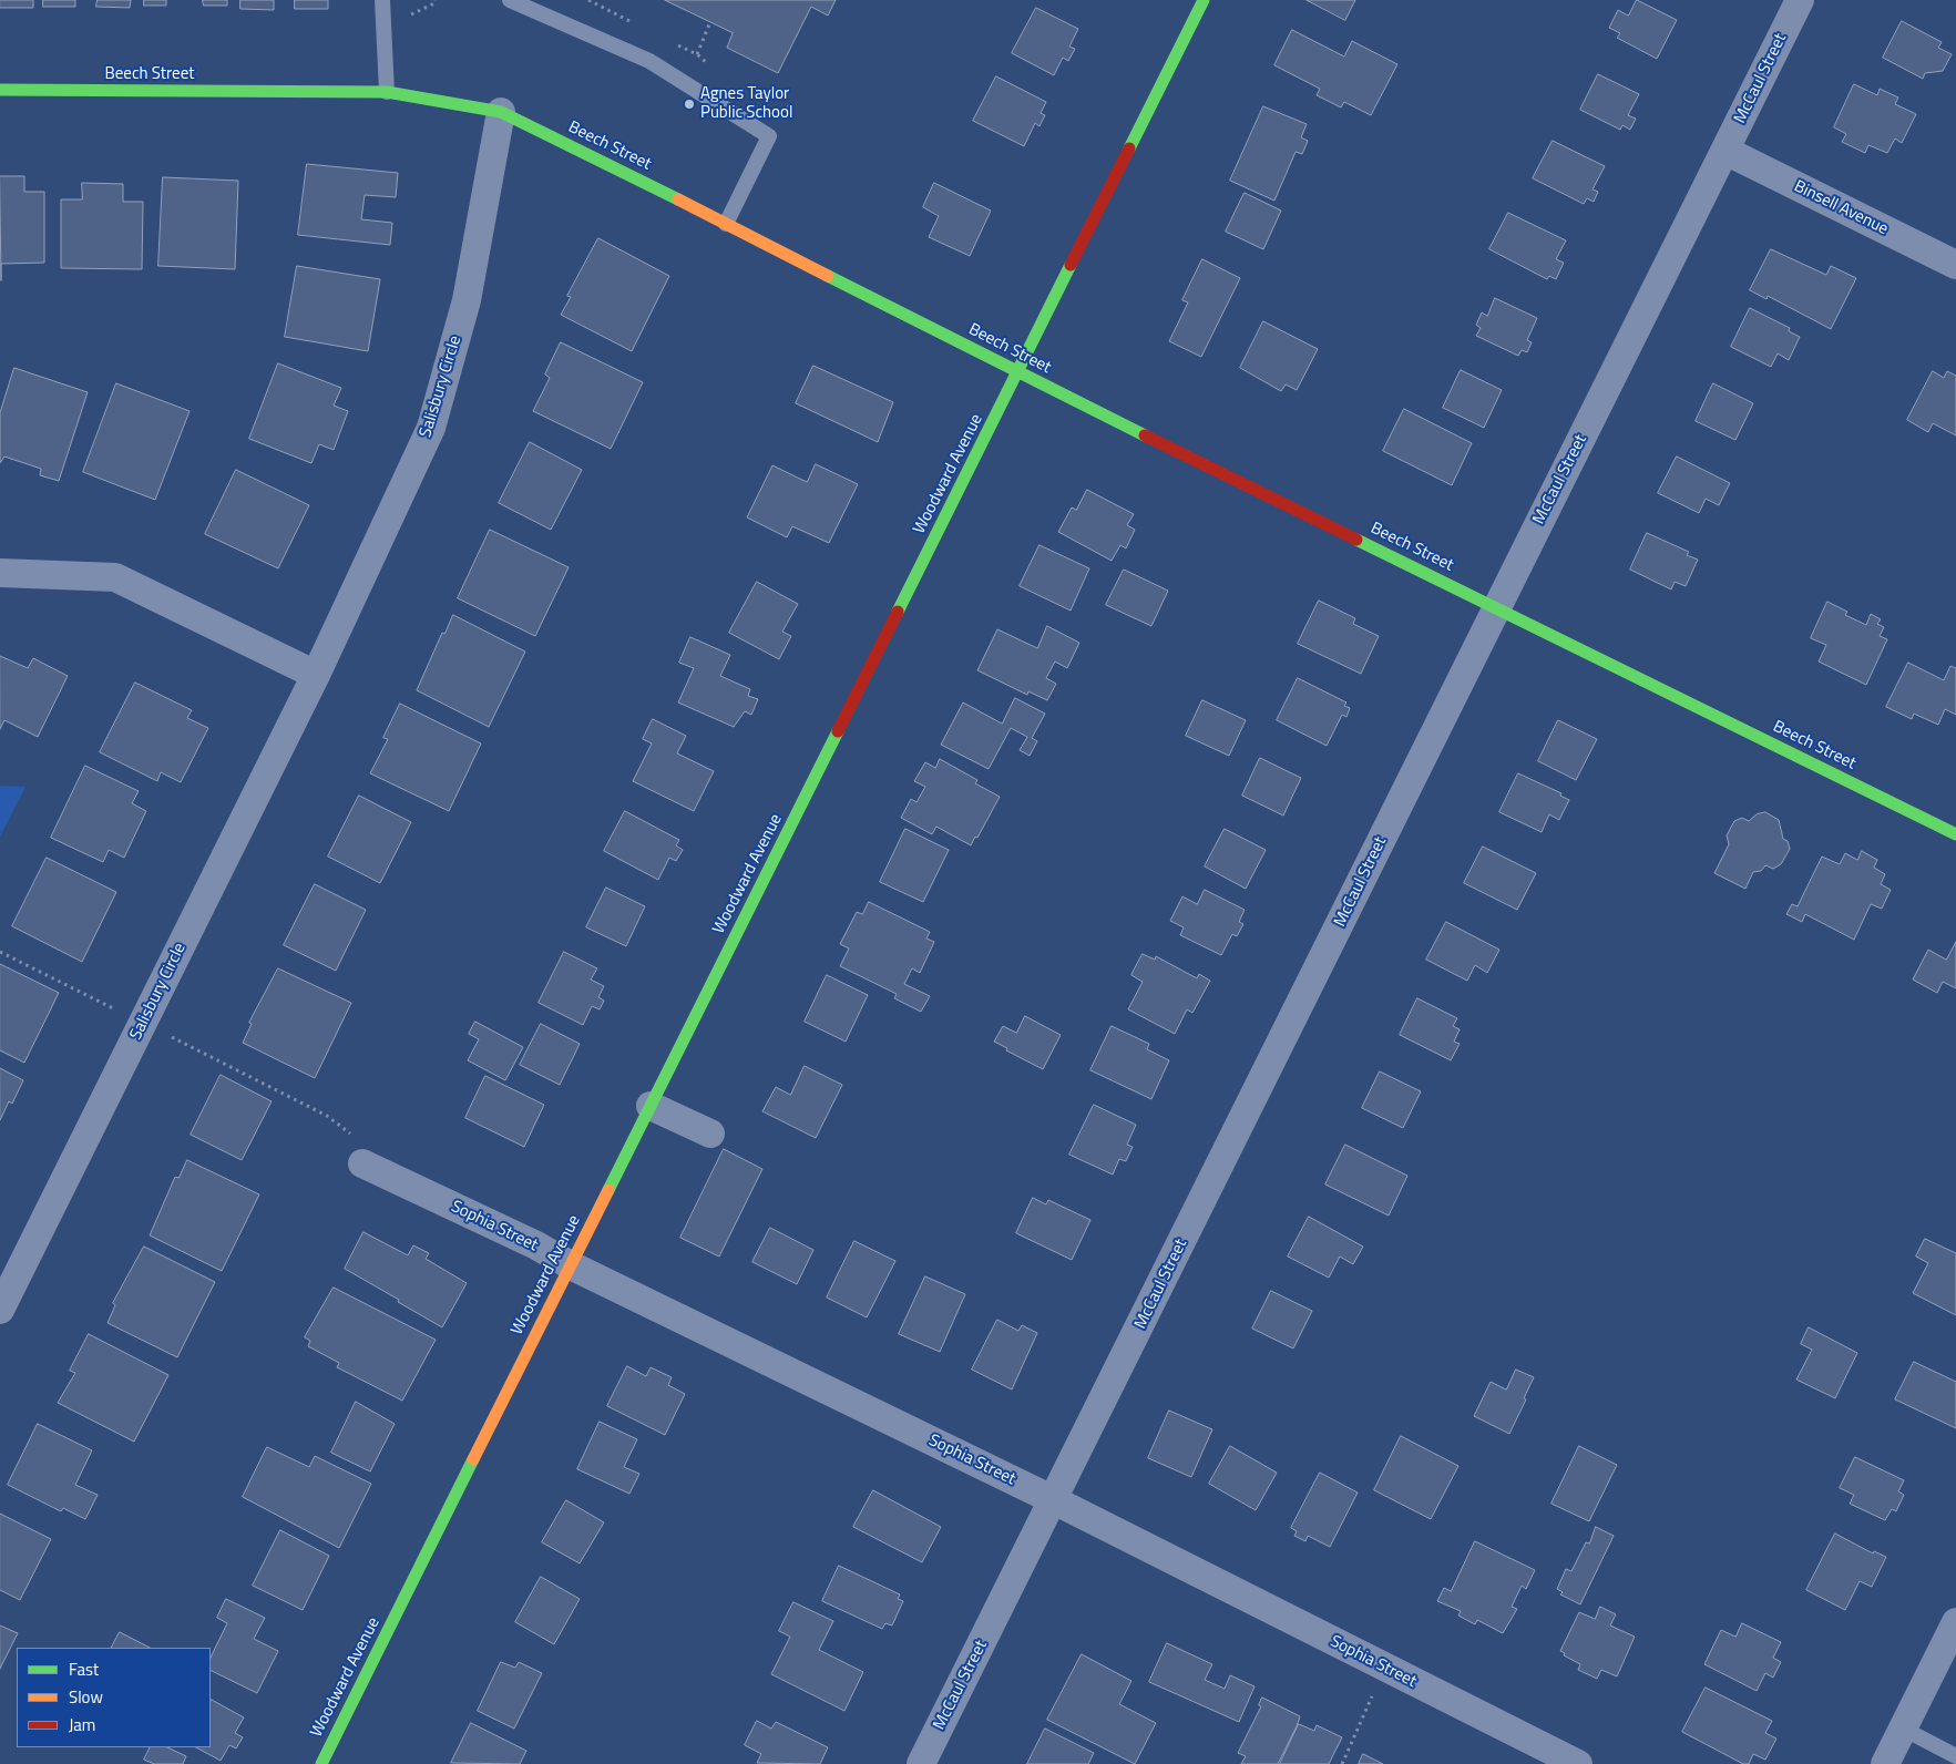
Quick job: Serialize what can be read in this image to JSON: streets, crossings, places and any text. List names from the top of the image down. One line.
{"streets":{"street":["Beech Street","McCaul Street","Binsell Avenue","Salisbury Circle","Woodward Avenue","Sophia Street"]},"crossings":[["Beech Street","McCaul Street"],["Beech Street","Salisbury Circle"],["Beech Street","Woodward Avenue"],["McCaul Street","Binsell Avenue"],["McCaul Street","Sophia Street"],["Woodward Avenue","Sophia Street"]],"places":["Agnes Taylor Public School"],"legend":["Fast","Slow","Jam"]}
